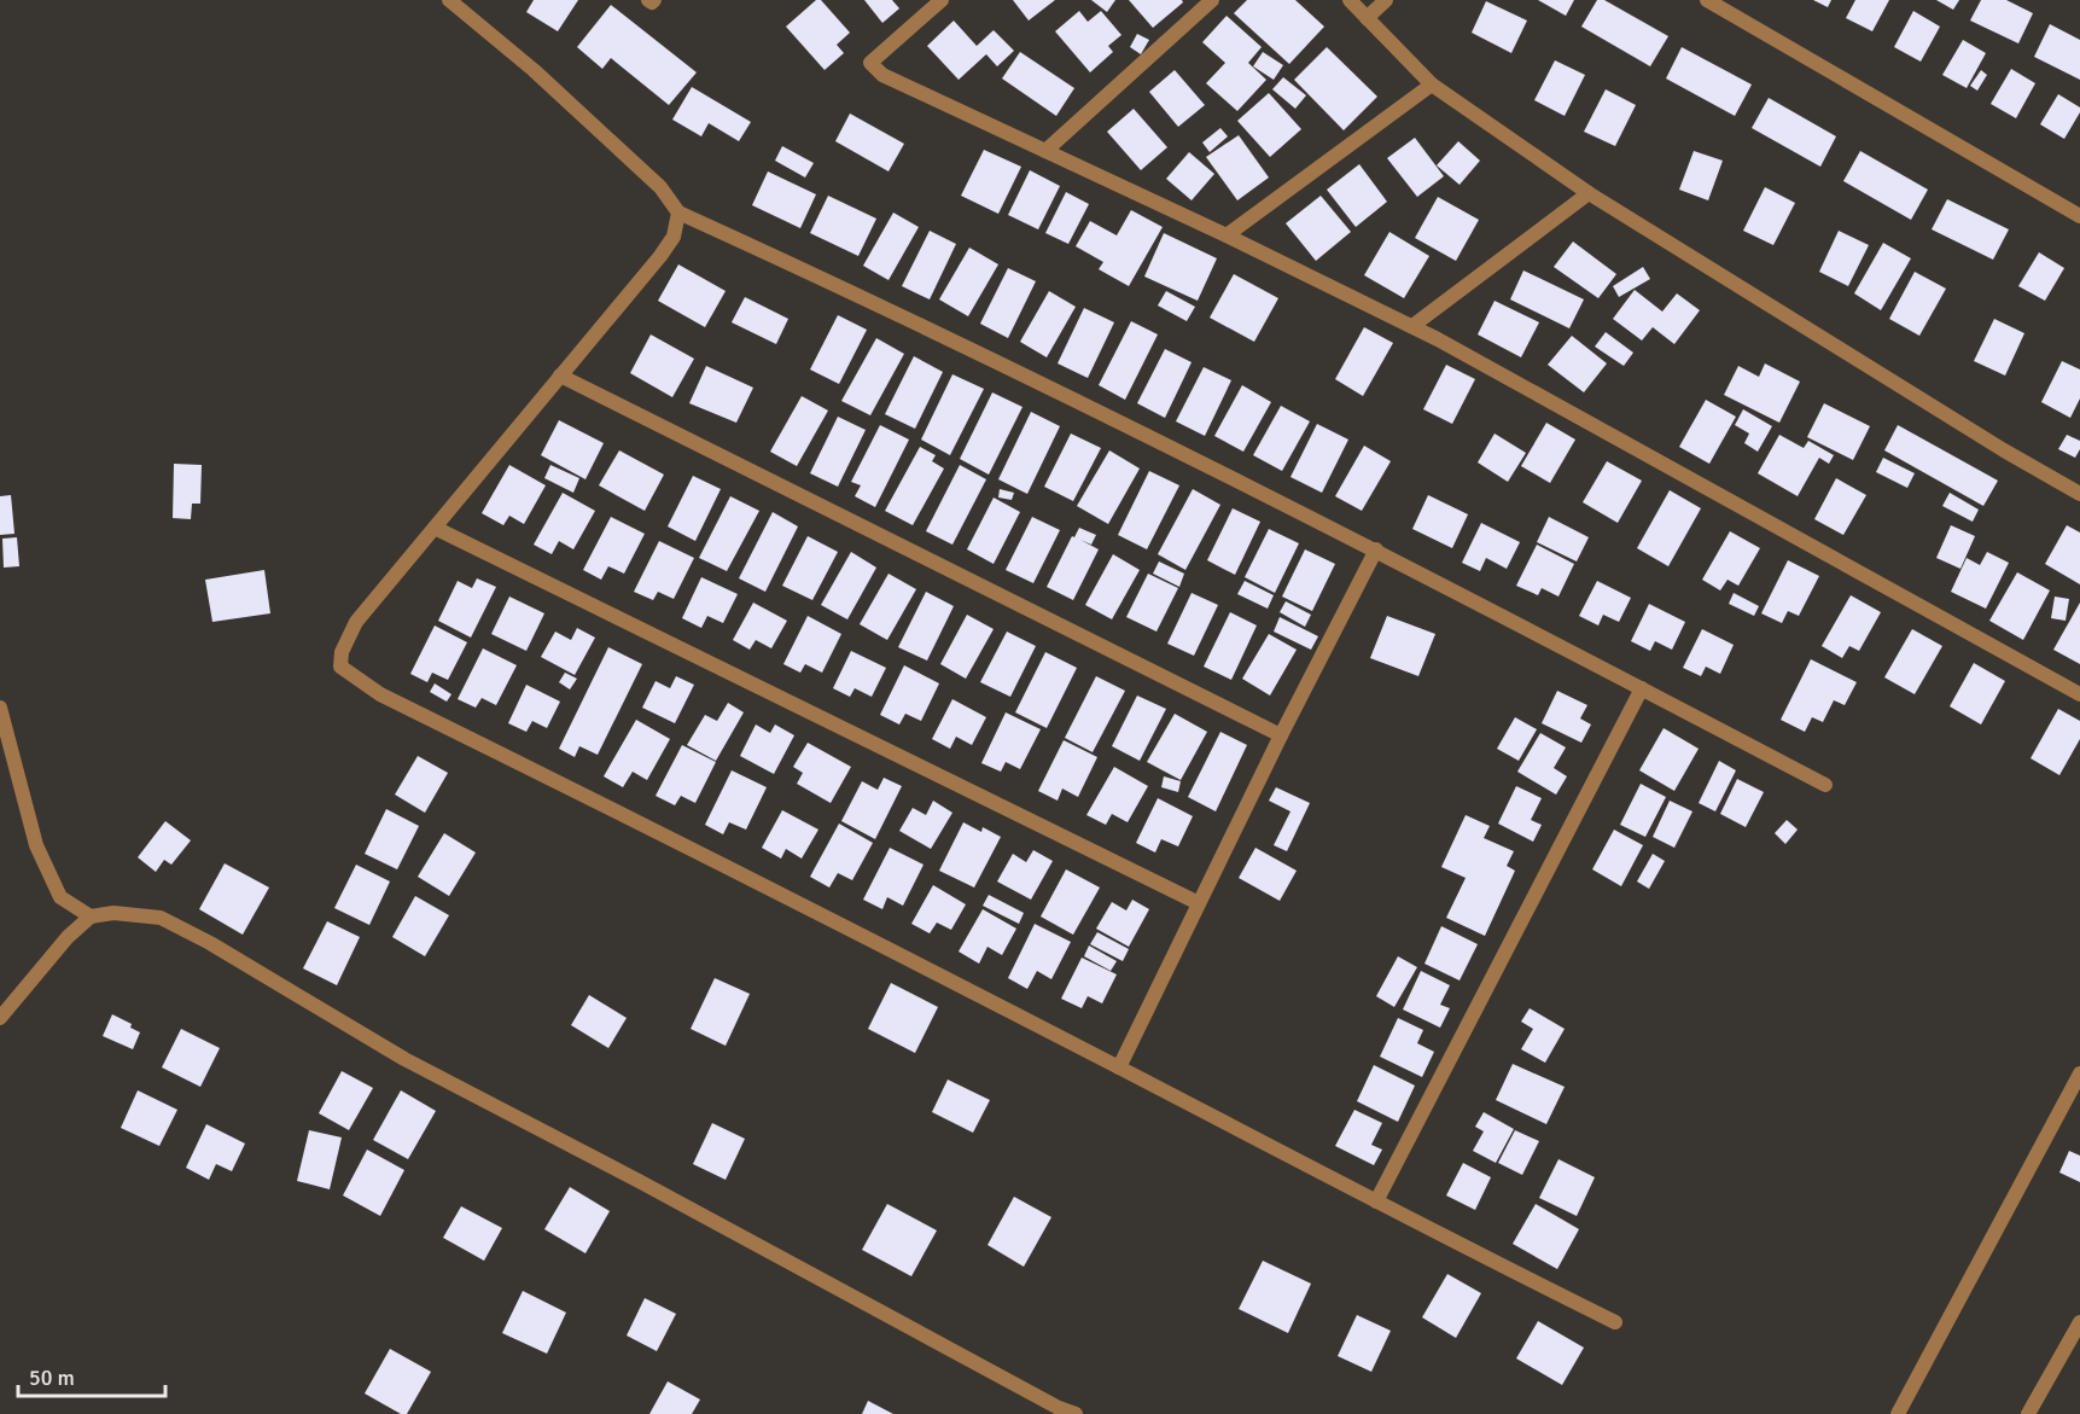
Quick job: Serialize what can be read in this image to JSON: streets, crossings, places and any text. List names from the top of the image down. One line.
{"scale_bar":"50 m"}
